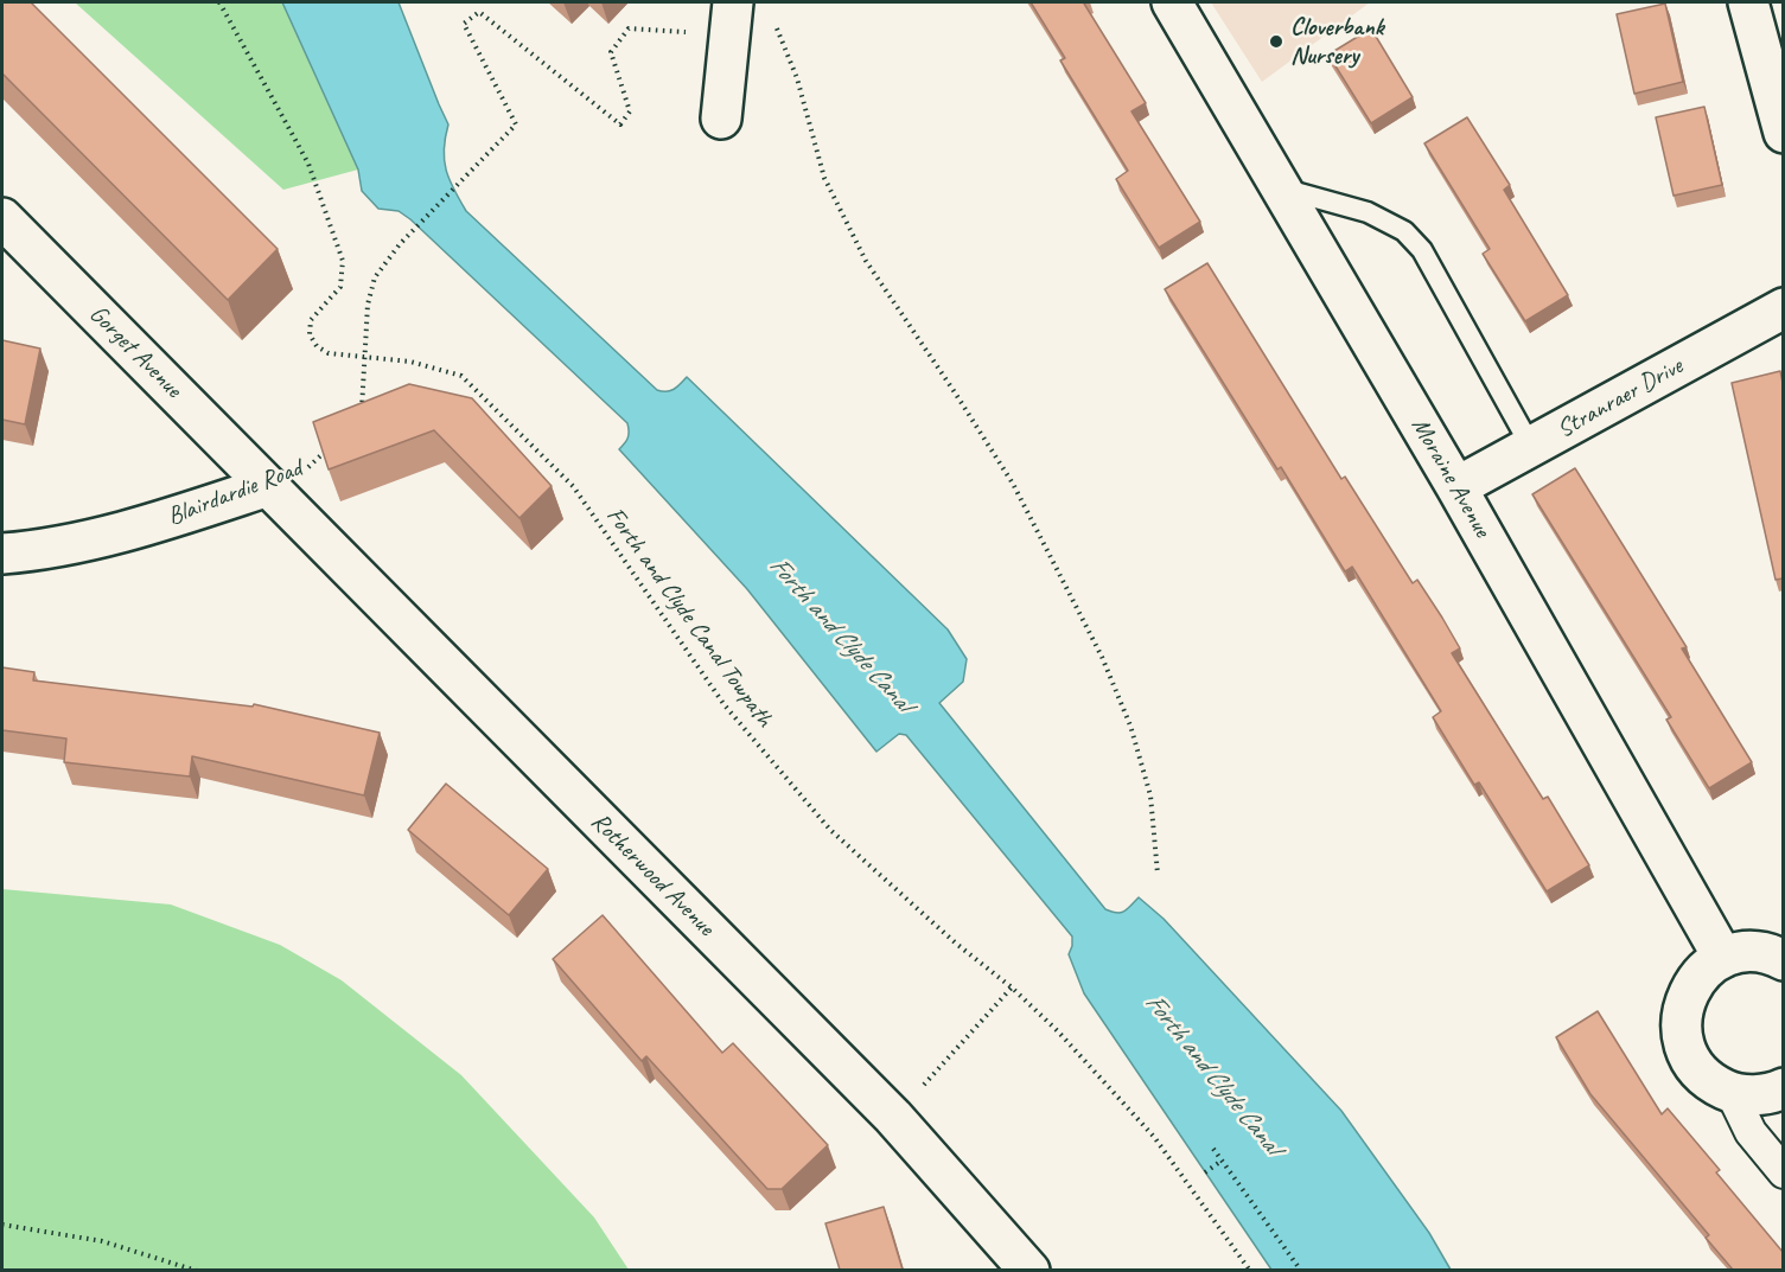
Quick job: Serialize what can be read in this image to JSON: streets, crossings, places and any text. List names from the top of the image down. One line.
{"streets":{"street":["Gorget Avenue","Stranraer Drive","Moraine Avenue","Blairdardie Road","Rotherwood Avenue"],"path":["Forth and Clyde Canal Towpath"]},"crossings":[["Gorget Avenue","Blairdardie Road"],["Gorget Avenue","Rotherwood Avenue"],["Stranraer Drive","Moraine Avenue"],["Blairdardie Road","Rotherwood Avenue"]],"water":["Forth and Clyde Canal"],"places":["Cloverbank Nursery"]}
